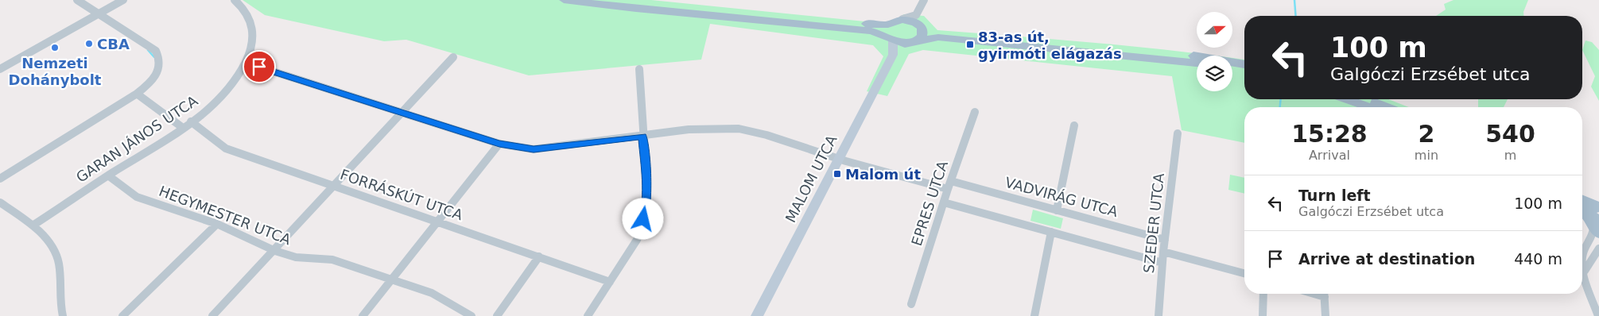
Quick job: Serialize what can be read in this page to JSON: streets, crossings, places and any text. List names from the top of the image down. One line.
{"streets":{"main road":["MALOM UTCA"],"street":["GARAN JÁNOS UTCA","FORRÁSKÚT UTCA","VADVIRÁG UTCA","EPRES UTCA","HEGYMESTER UTCA","SZEDER UTCA"]},"crossings":[["GARAN JÁNOS UTCA","FORRÁSKÚT UTCA"],["GARAN JÁNOS UTCA","VADVIRÁG UTCA"],["GARAN JÁNOS UTCA","HEGYMESTER UTCA"],["MALOM UTCA","VADVIRÁG UTCA"],["VADVIRÁG UTCA","EPRES UTCA"],["VADVIRÁG UTCA","SZEDER UTCA"]],"places":{"other":["CBA","Nemzeti Dohánybolt"],"transit":["83-as út, gyirmóti elágazás","Malom út"]},"north":"right","page":{"turn":["100 m","Galgóczi Erzsébet utca"],"eta":["15:28","Arrival","2","min","540","m"],"list":[{"name":"Turn left","note":"Galgóczi Erzsébet utca","value":"100 m"},{"name":"Arrive at destination","value":"440 m"}]}}
